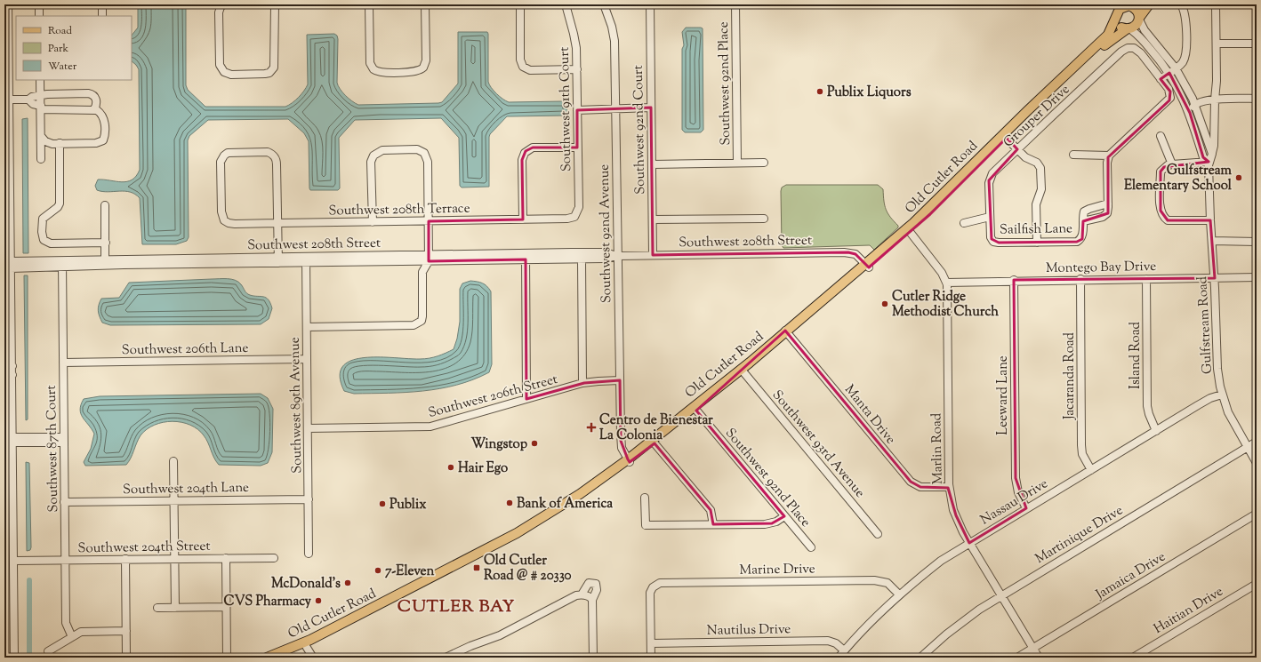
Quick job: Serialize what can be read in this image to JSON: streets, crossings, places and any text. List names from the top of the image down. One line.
{"streets":{"main road":["Old Cutler Road"],"street":["Southwest 92nd Place","Southwest 91th Court","Grouper Drive","Southwest 92nd Court","Southwest 208th Terrace","Sailfish Lane","Southwest 92nd Avenue","Southwest 208th Street","Montego Bay Drive","Gulfstream Road","Southwest 206th Lane","Island Road","Jacaranda Road","Southwest 206th Street","Leeward Lane","Southwest 89th Avenue","Manta Drive","Southwest 93rd Avenue","Southwest 87th Court","Marlin Road","Southwest 204th Lane","Nassau Drive","Martinique Drive","Southwest 204th Street","Marine Drive","Jamaica Drive","Haitian Drive","Nautilus Drive"]},"crossings":[["Southwest 92nd Place","Old Cutler Road"],["Southwest 91th Court","Southwest 208th Terrace"],["Grouper Drive","Sailfish Lane"],["Southwest 92nd Court","Southwest 208th Street"],["Old Cutler Road","Southwest 92nd Avenue"],["Old Cutler Road","Southwest 208th Street"],["Old Cutler Road","Manta Drive"],["Old Cutler Road","Southwest 93rd Avenue"],["Southwest 92nd Avenue","Southwest 208th Street"],["Southwest 92nd Avenue","Southwest 206th Street"],["Southwest 208th Street","Southwest 89th Avenue"],["Southwest 208th Street","Southwest 87th Court"],["Montego Bay Drive","Gulfstream Road"],["Montego Bay Drive","Island Road"],["Montego Bay Drive","Jacaranda Road"],["Montego Bay Drive","Leeward Lane"],["Montego Bay Drive","Marlin Road"],["Gulfstream Road","Nassau Drive"],["Gulfstream Road","Martinique Drive"],["Southwest 206th Lane","Southwest 89th Avenue"],["Southwest 206th Lane","Southwest 87th Court"],["Island Road","Nassau Drive"],["Jacaranda Road","Nassau Drive"],["Southwest 206th Street","Southwest 89th Avenue"],["Leeward Lane","Nassau Drive"],["Southwest 89th Avenue","Southwest 204th Lane"],["Manta Drive","Marlin Road"],["Southwest 87th Court","Southwest 204th Lane"],["Southwest 87th Court","Southwest 204th Street"],["Marlin Road","Nassau Drive"],["Marlin Road","Martinique Drive"],["Marlin Road","Jamaica Drive"],["Nassau Drive","Marine Drive"],["Nassau Drive","Nautilus Drive"],["Marine Drive","Nautilus Drive"]],"districts":["CUTLER BAY"],"places":{"other":["Publix Liquors","Gulfstream Elementary School","Cutler Ridge Methodist Church","Wingstop","Hair Ego","Bank of America","Publix","7-Eleven","McDonald's","CVS Pharmacy"],"health":["Centro de Bienestar La Colonia"],"transit":["Old Cutler Road @ # 20330"]},"legend":["Road","Park","Water"]}
